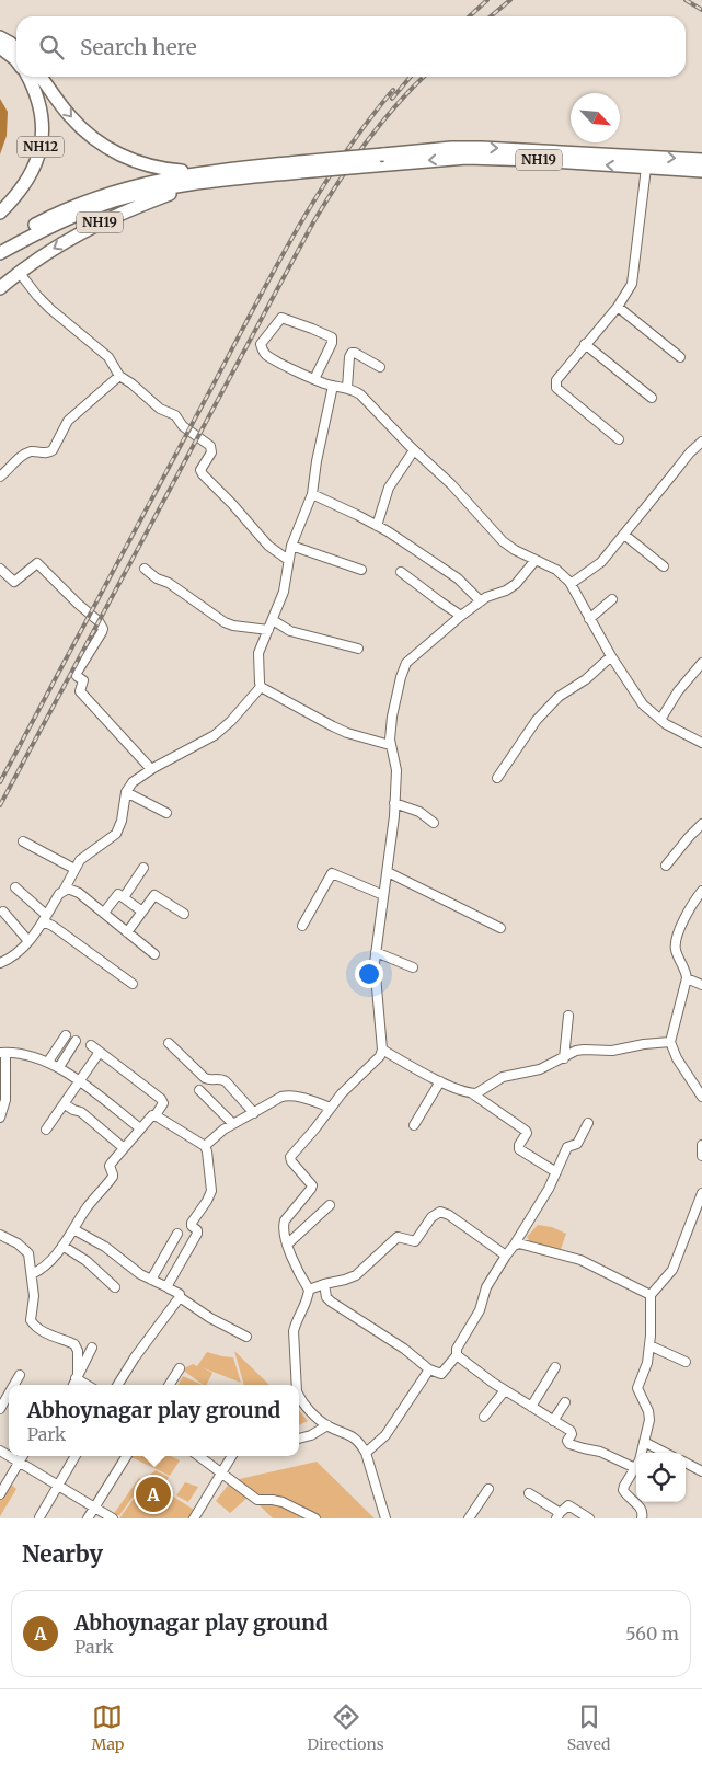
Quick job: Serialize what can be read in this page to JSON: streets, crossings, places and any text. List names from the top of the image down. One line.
{"streets":{"highway":["NH12","NH19"]},"north":"bottom right","page":{"search":"Search here","popup":["Abhoynagar play ground","Park"],"pins":"A","heading":"Nearby","list":[{"mark":"A","name":"Abhoynagar play ground","note":"Park","value":"560 m"}],"nav":["Map","Directions","Saved"]}}
